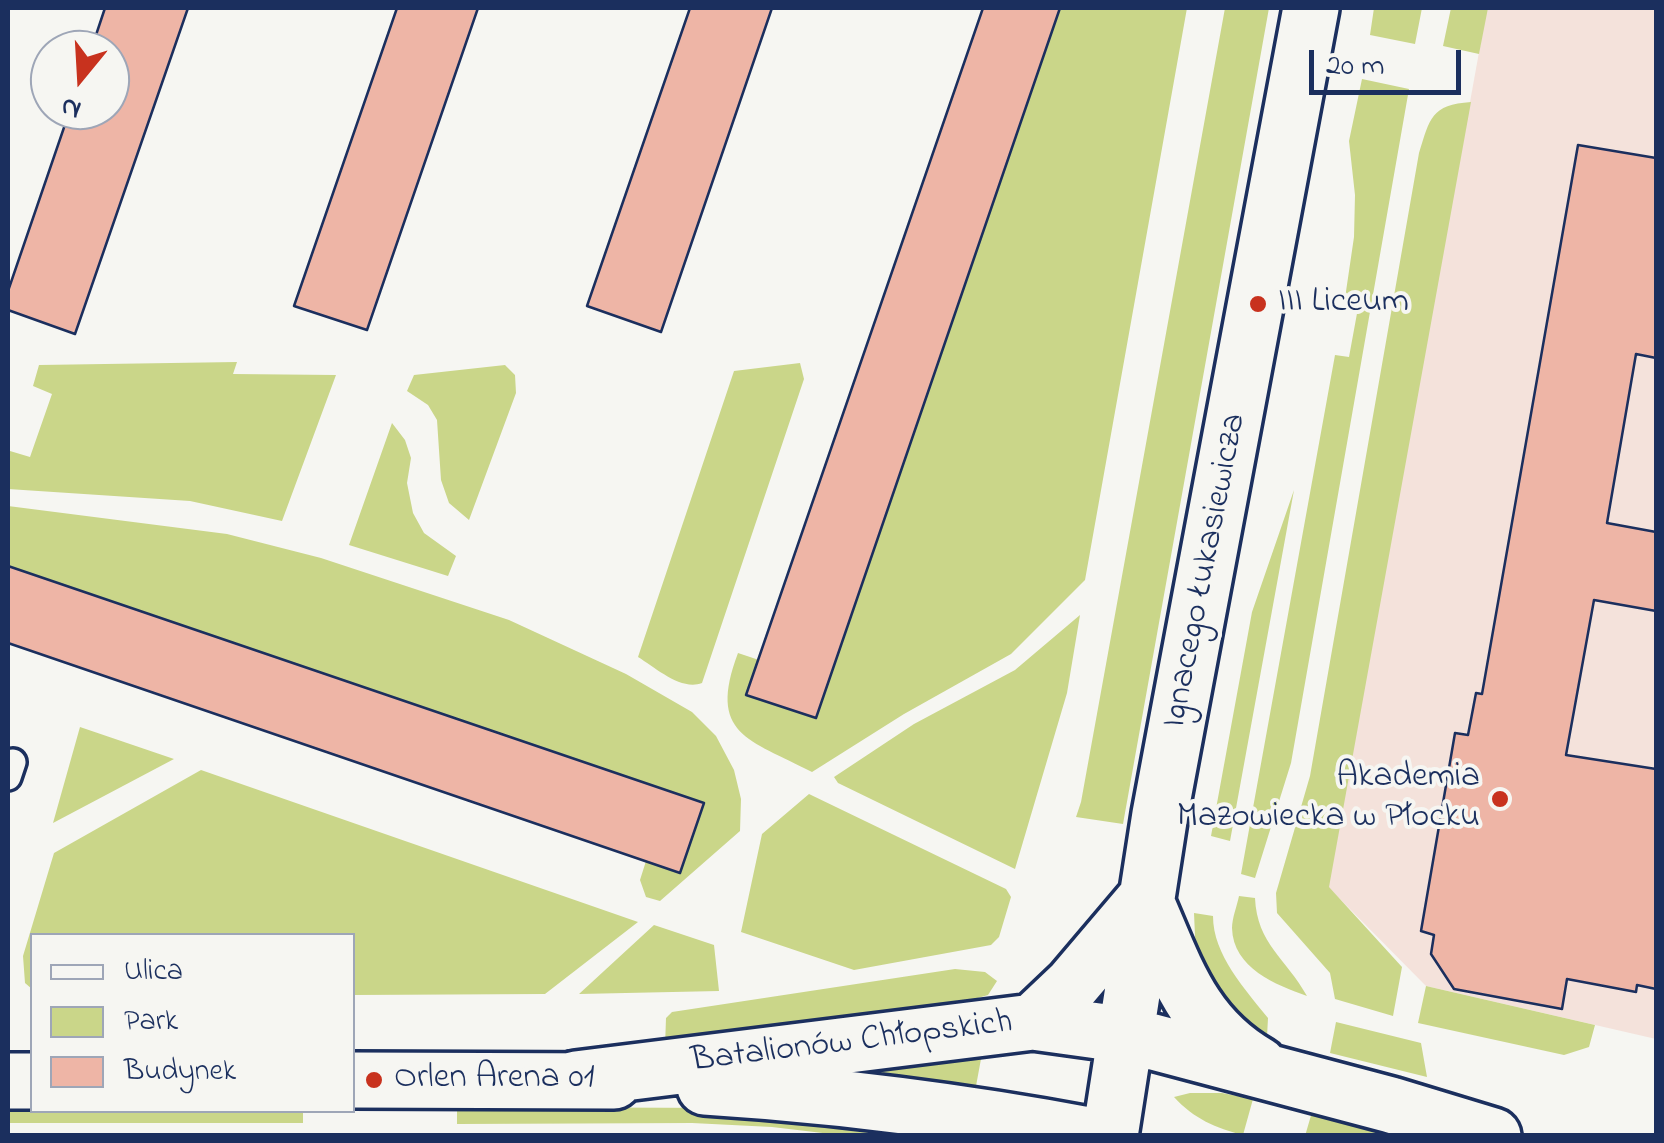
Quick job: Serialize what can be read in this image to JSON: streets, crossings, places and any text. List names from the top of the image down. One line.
{"streets":{"street":["Ignacego Łukasiewicza","Batalionów Chłopskich"]},"crossings":[["Ignacego Łukasiewicza","Batalionów Chłopskich"]],"places":["III Liceum","Akademia Mazowiecka w Płocku","Orlen Arena 01"],"legend":["Ulica","Park","Budynek"],"scale_bar":"20 m","north":"bottom"}
